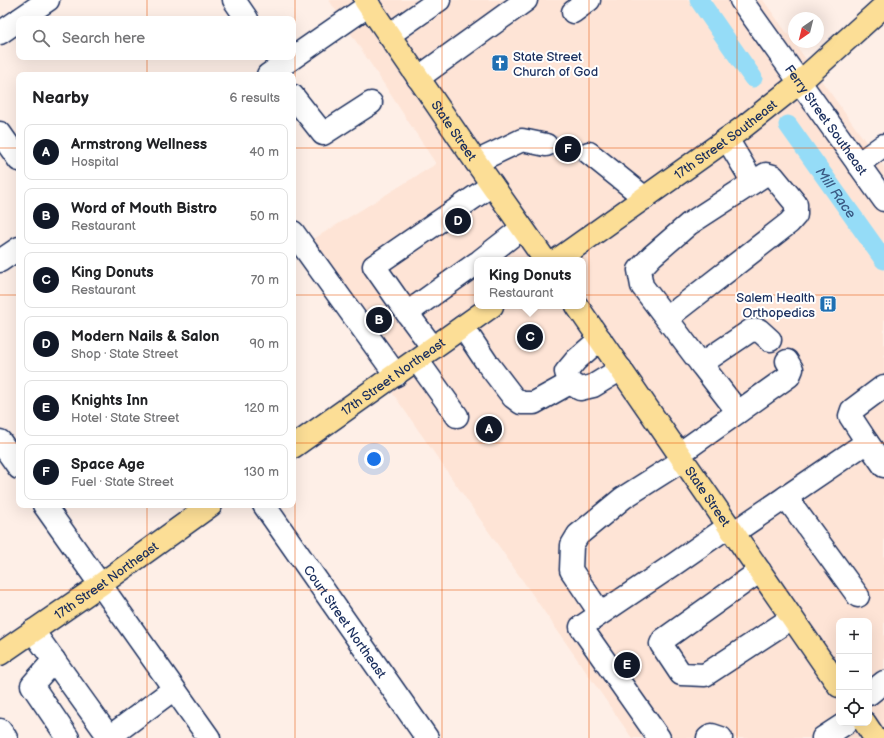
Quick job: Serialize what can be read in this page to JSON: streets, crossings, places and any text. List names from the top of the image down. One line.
{"streets":{"main road":["State Street","17th Street Southeast","17th Street Northeast"],"street":["Ferry Street Southeast","Court Street Northeast"]},"crossings":[["Ferry Street Southeast","17th Street Southeast"]],"water":["Mill Race"],"places":{"church":["State Street Church of God"],"building":["Salem Health Orthopedics"]},"north":"bottom left","page":{"search":"Search here","heading":["Nearby","6 results"],"list":[{"mark":"A","name":"Armstrong Wellness","note":"Hospital","value":"40 m"},{"mark":"B","name":"Word of Mouth Bistro","note":"Restaurant","value":"50 m"},{"mark":"C","name":"King Donuts","note":"Restaurant","value":"70 m"},{"mark":"D","name":"Modern Nails & Salon","note":"Shop · State Street","value":"90 m"},{"mark":"E","name":"Knights Inn","note":"Hotel · State Street","value":"120 m"},{"mark":"F","name":"Space Age","note":"Fuel · State Street","value":"130 m"}],"pins":["F","D","B","C","A","E"],"popup":["King Donuts","Restaurant"],"map_buttons":["+","−"]}}
